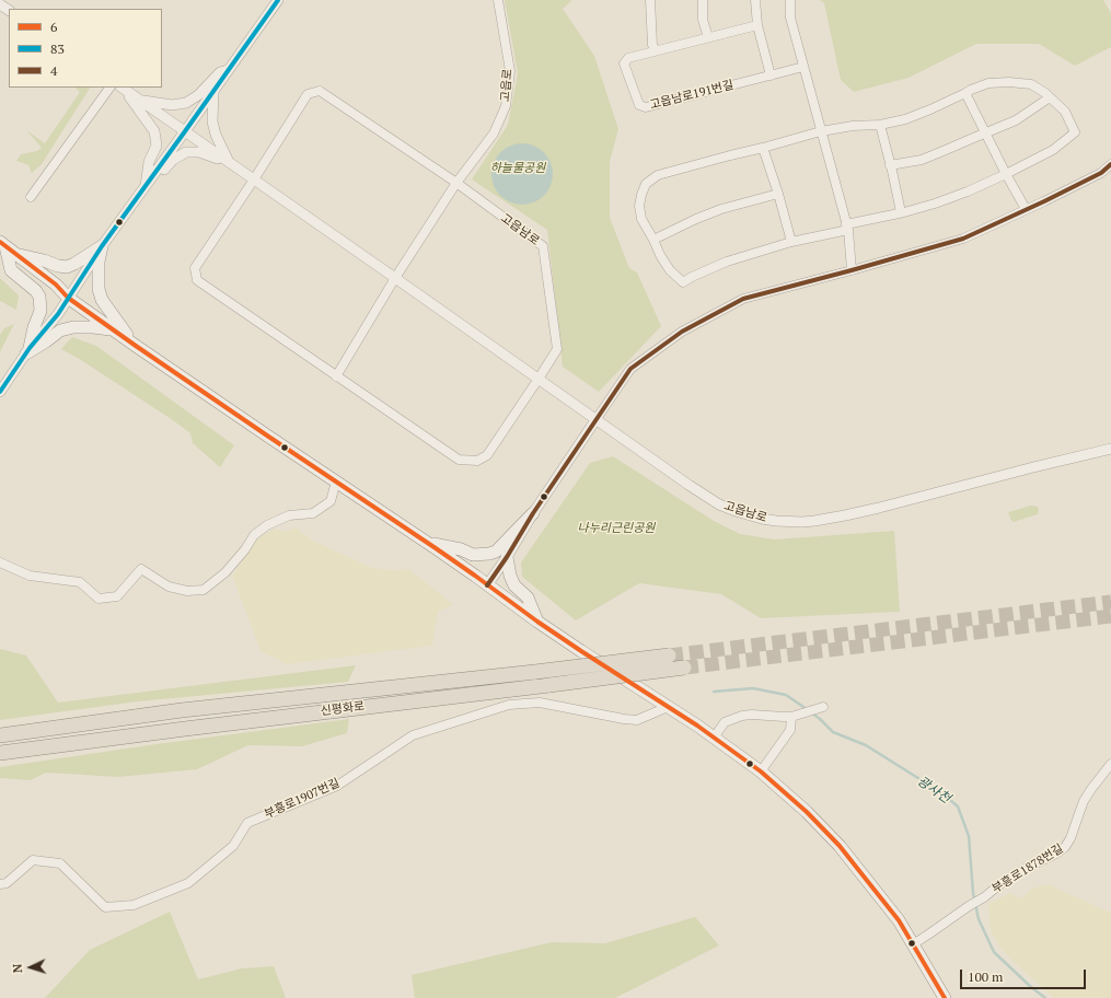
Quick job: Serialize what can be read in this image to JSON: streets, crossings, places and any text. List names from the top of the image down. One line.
{"streets":{"highway":["신평화로"],"street":["고읍로","고읍남로191번길","고읍남로","부흥로1907번길","부흥로1878번길"]},"crossings":[["고읍로","고읍남로"]],"water":["광사천"],"parks":["하늘물공원","나누리근린공원"],"lines":["transit line 83","transit line 4","transit line 6"],"legend":["6","83","4"],"scale_bar":"100 m","north":"left"}
